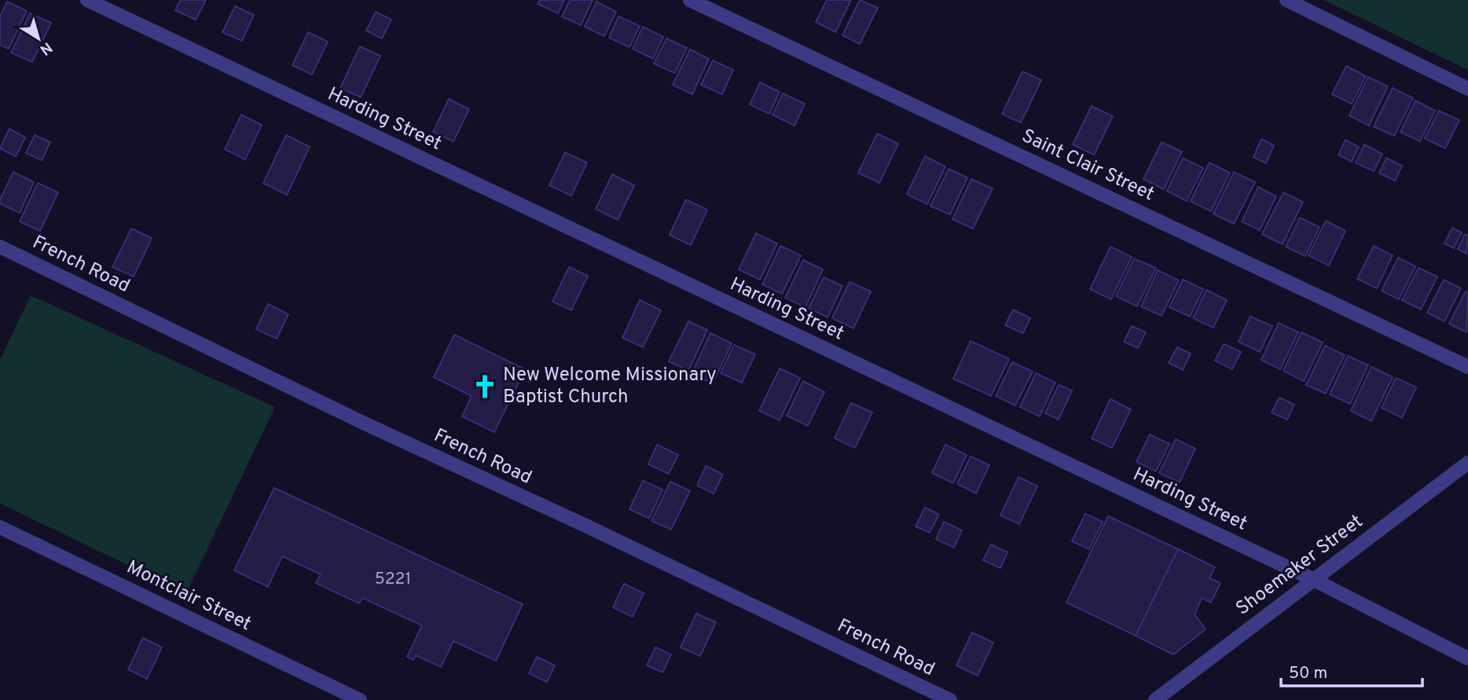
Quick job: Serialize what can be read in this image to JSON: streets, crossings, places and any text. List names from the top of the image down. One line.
{"streets":{"street":["Harding Street","Saint Clair Street","French Road","Shoemaker Street","Montclair Street"]},"crossings":[["Harding Street","Shoemaker Street"]],"places":{"church":["New Welcome Missionary Baptist Church"]},"house_numbers":["5221"],"scale_bar":"50 m","north":"bottom right"}
